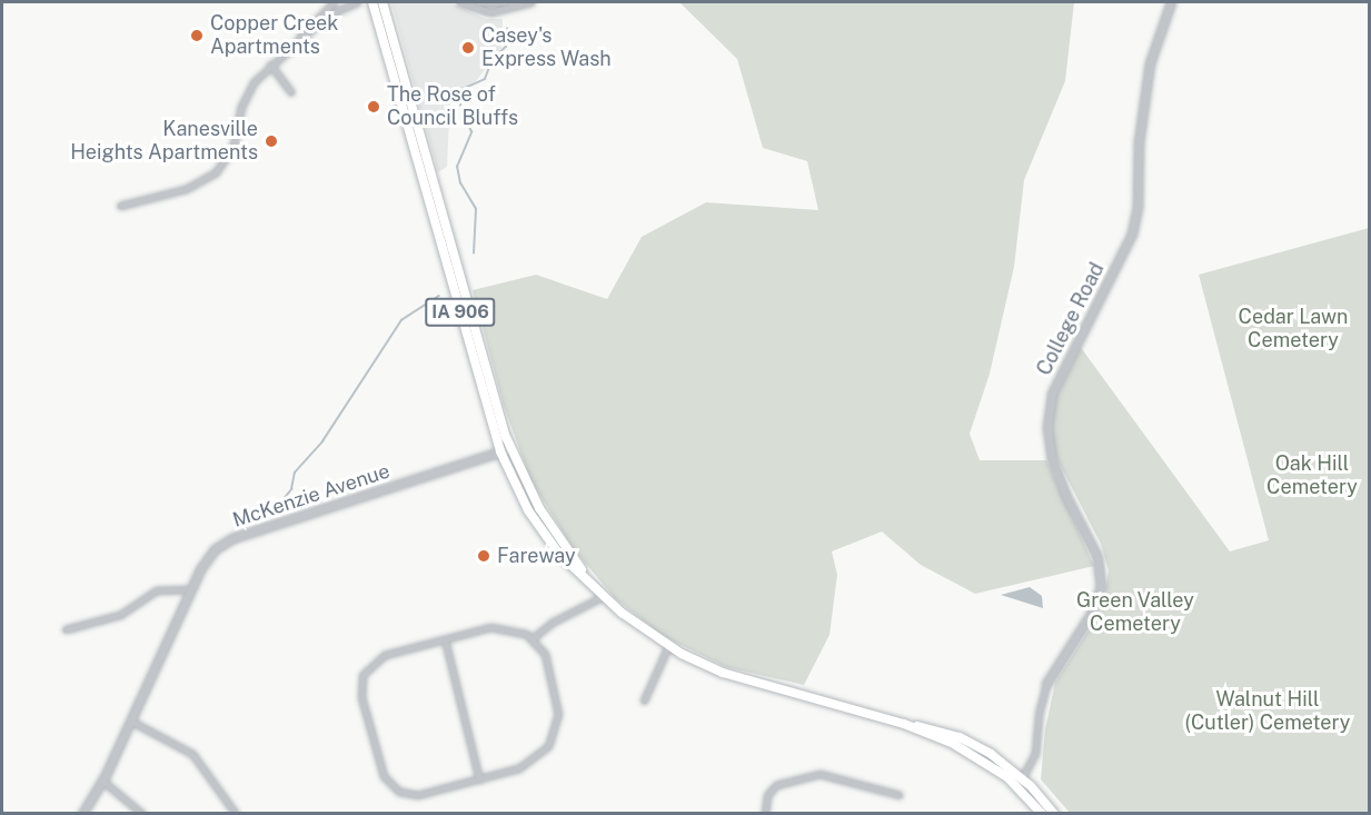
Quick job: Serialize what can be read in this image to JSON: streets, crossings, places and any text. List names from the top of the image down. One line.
{"streets":{"main road":["IA 906"],"street":["College Road","McKenzie Avenue"]},"crossings":[["IA 906","College Road"],["IA 906","McKenzie Avenue"]],"parks":["Cedar Lawn Cemetery","Oak Hill Cemetery","Green Valley Cemetery","Walnut Hill (Cutler) Cemetery"],"places":["Copper Creek Apartments","Casey's Express Wash","The Rose of Council Bluffs","Kanesville Heights Apartments","Fareway"]}
